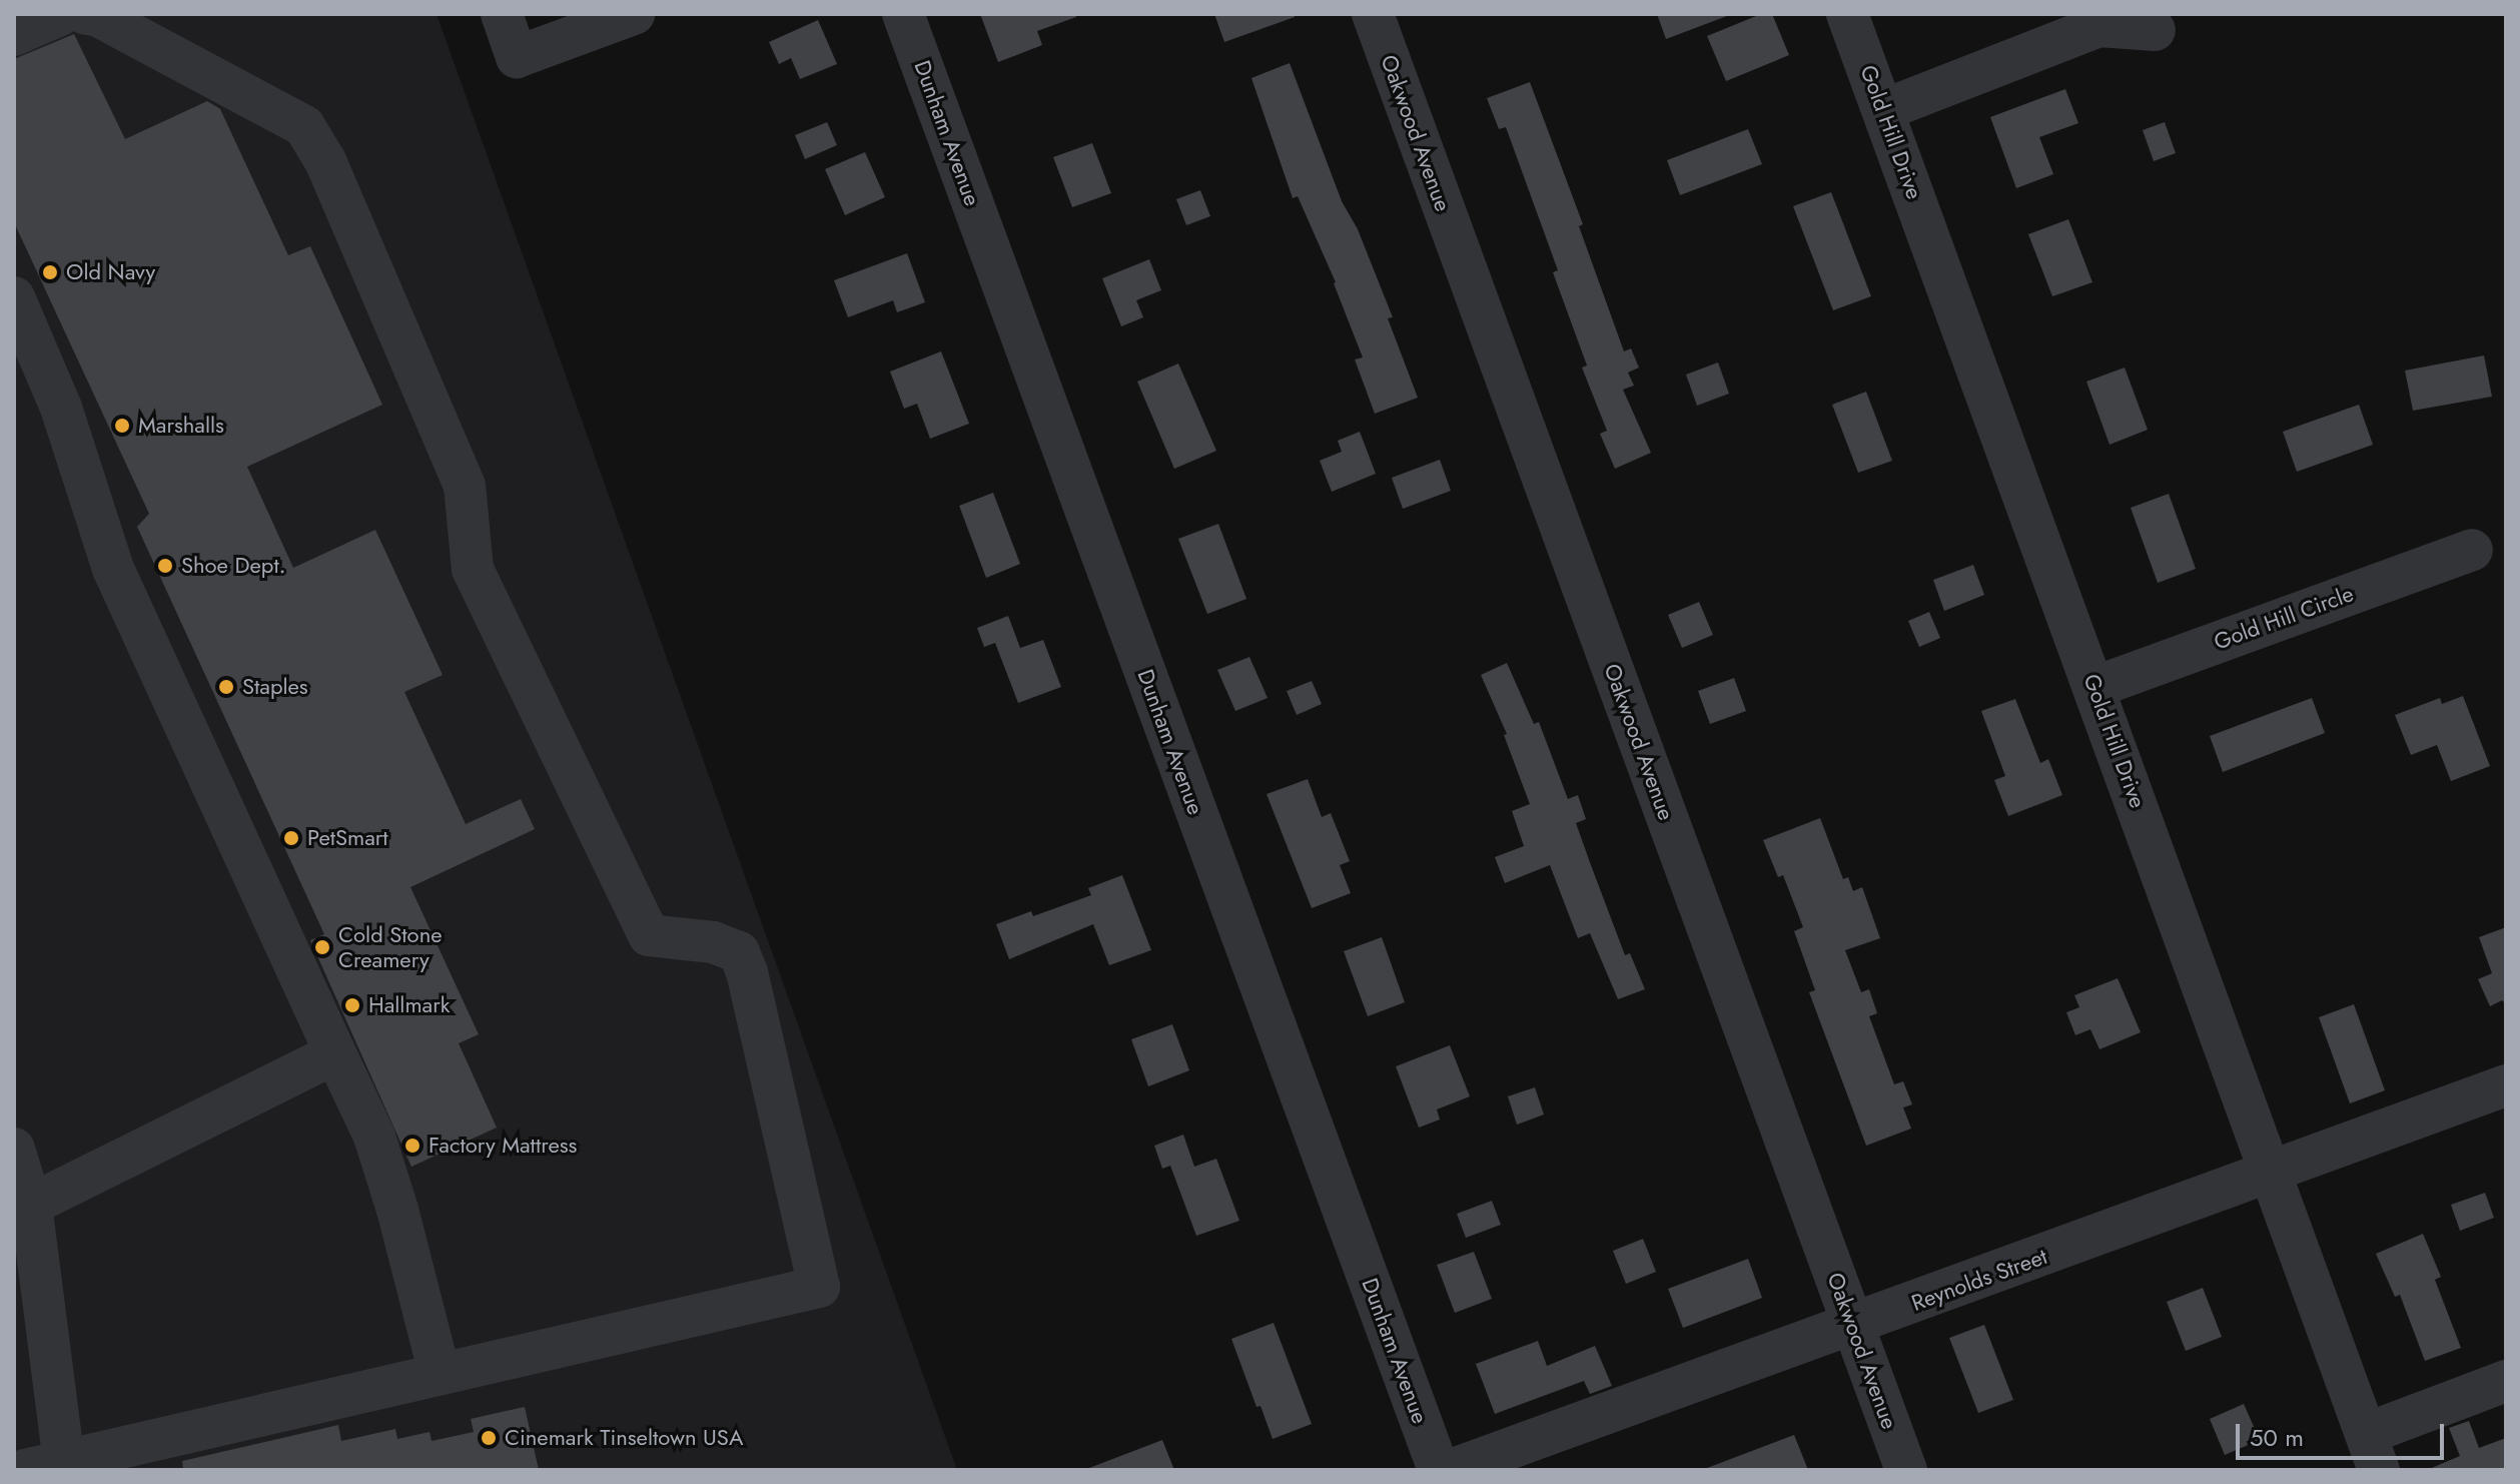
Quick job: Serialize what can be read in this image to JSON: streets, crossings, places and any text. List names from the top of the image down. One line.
{"streets":{"street":["Gold Hill Drive","Dunham Avenue","Oakwood Avenue","Gold Hill Circle","Reynolds Street"]},"crossings":[["Gold Hill Drive","Gold Hill Circle"],["Gold Hill Drive","Reynolds Street"],["Oakwood Avenue","Reynolds Street"]],"places":["Old Navy","Marshalls","Shoe Dept.","Staples","PetSmart","Cold Stone Creamery","Hallmark","Factory Mattress","Cinemark Tinseltown USA"],"scale_bar":"50 m"}
